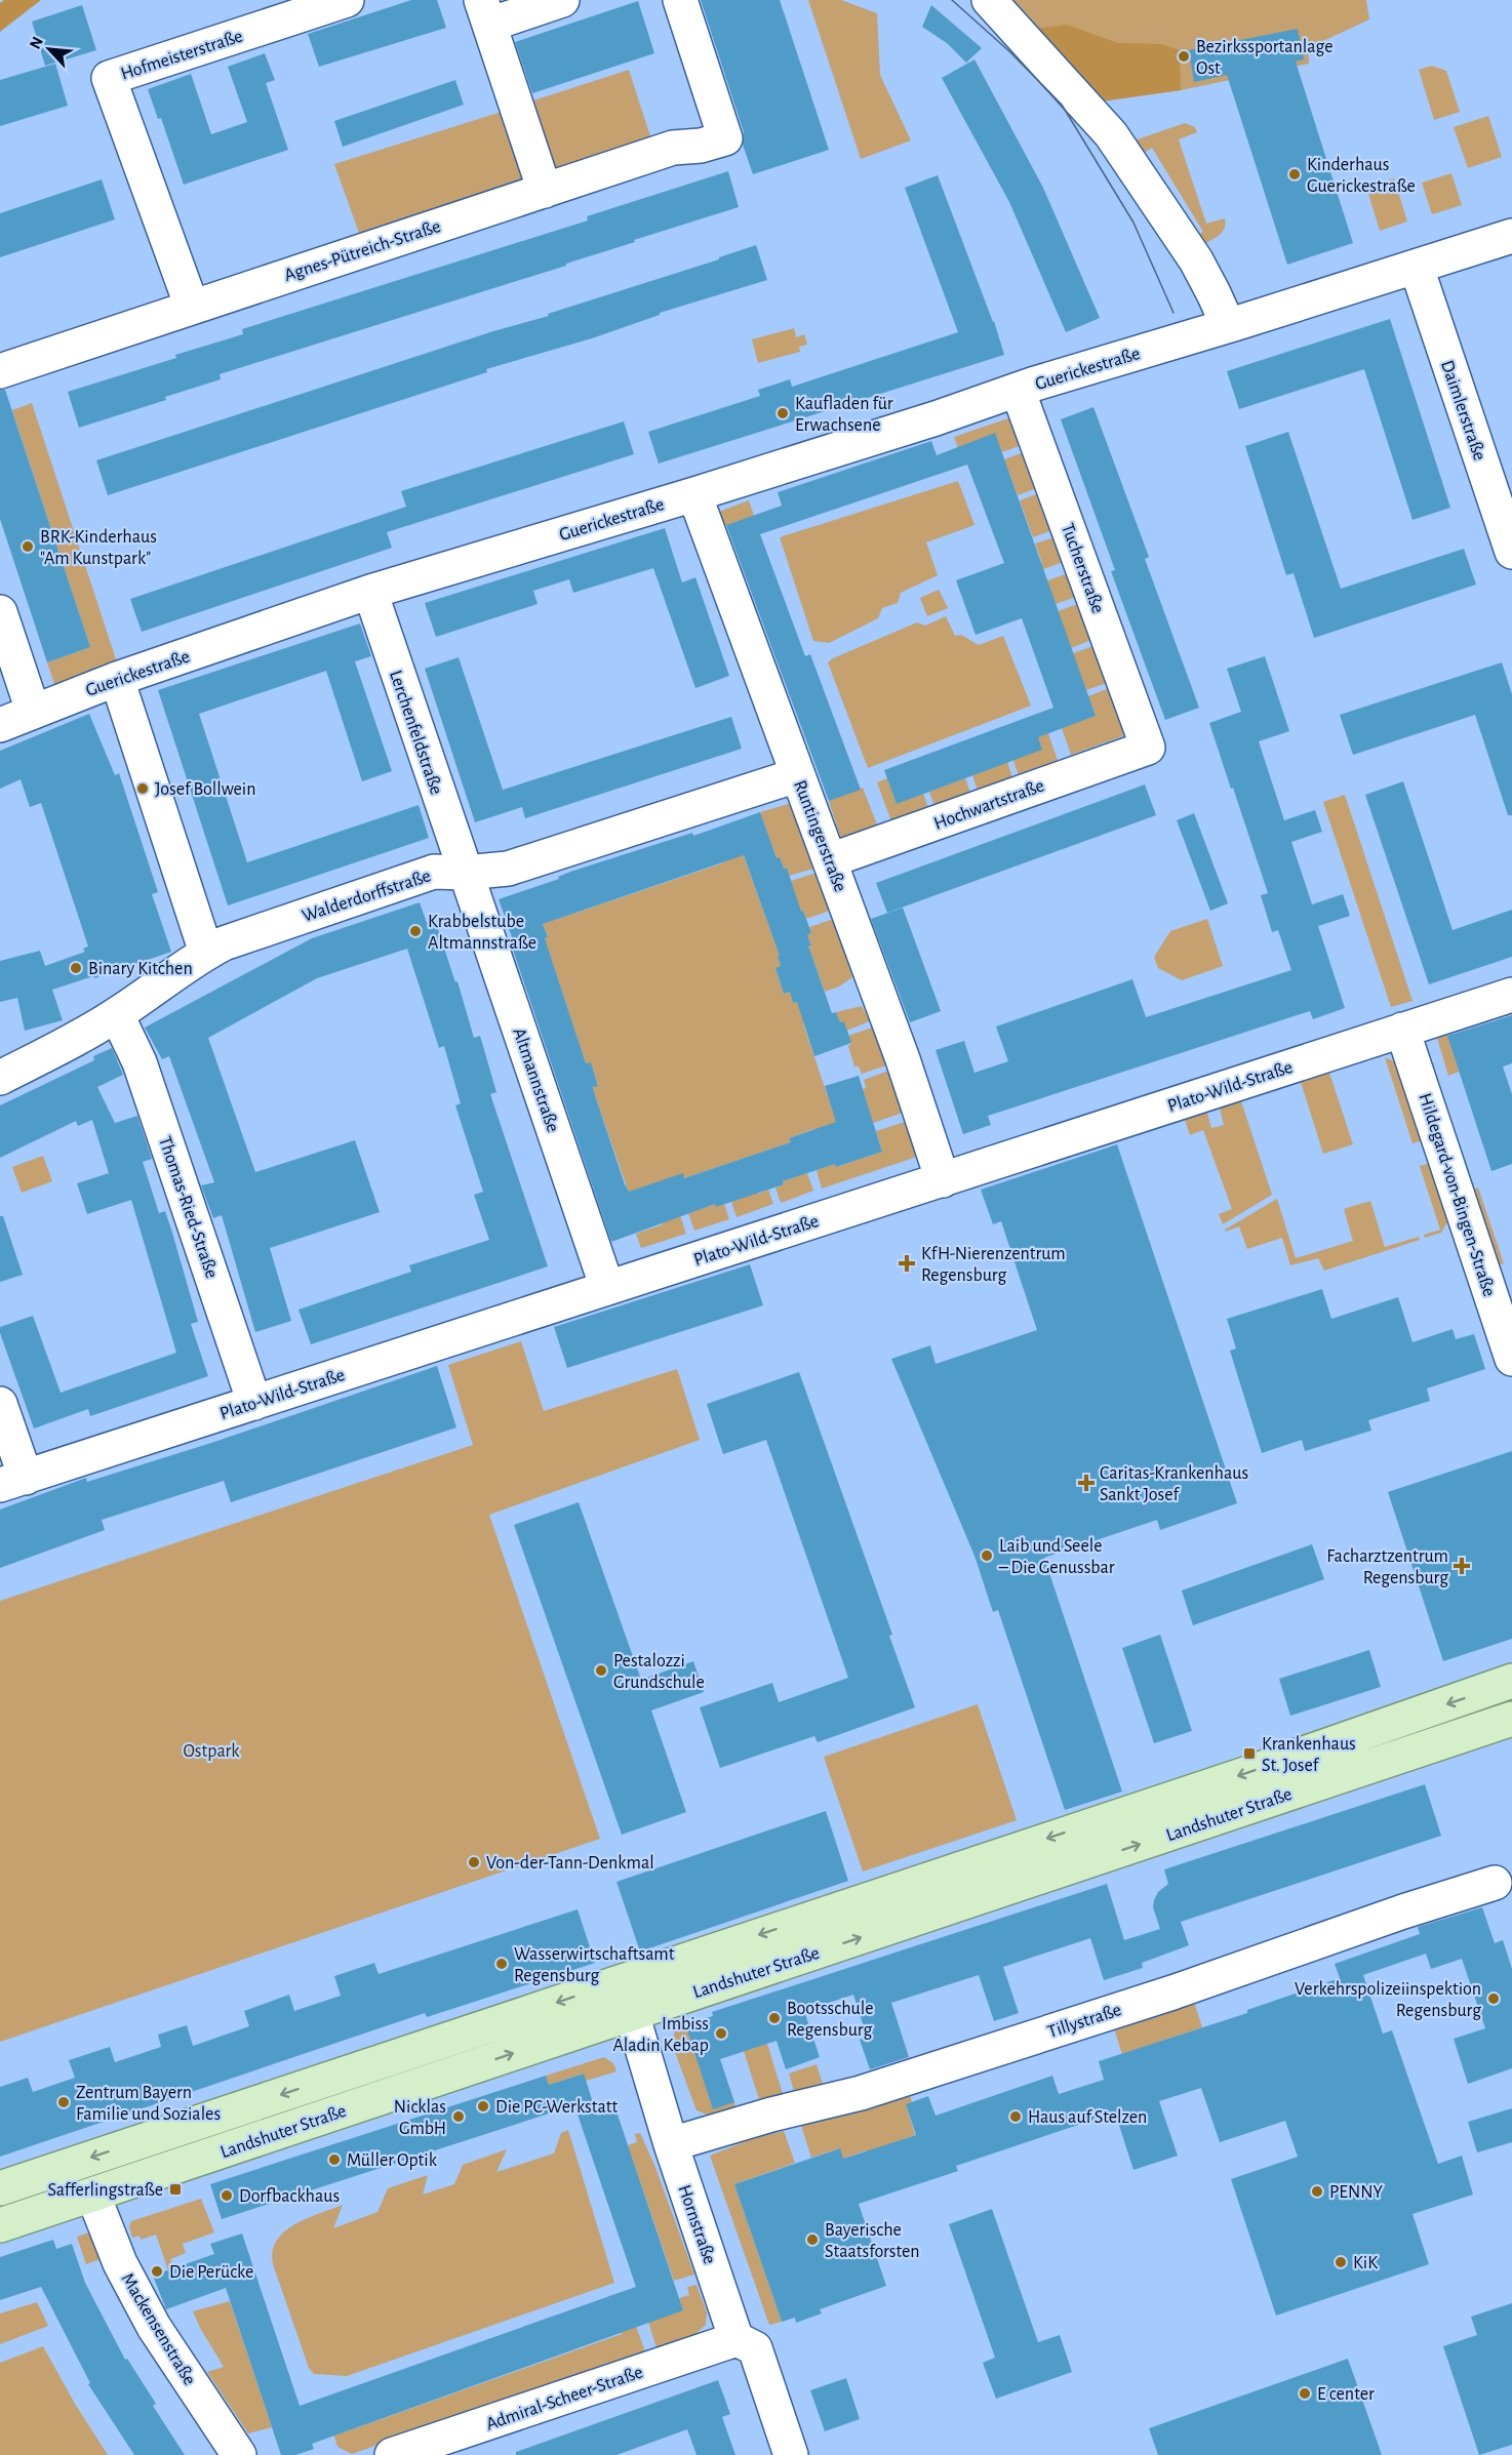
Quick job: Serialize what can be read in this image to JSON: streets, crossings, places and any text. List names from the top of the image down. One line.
{"streets":{"main road":["Landshuter Straße"],"street":["Hofmeisterstraße","Agnes-Pütreich-Straße","Guerickestraße","Daimlerstraße","Tucherstraße","Lerchenfeldstraße","Hochwartstraße","Runtingerstraße","Walderdorffstraße","Altmannstraße","Plato-Wild-Straße","Hildegard-von-Bingen-Straße","Thomas-Ried-Straße","Tillystraße","Hornstraße","Mackensenstraße","Admiral-Scheer-Straße"]},"crossings":[["Hofmeisterstraße","Agnes-Pütreich-Straße"],["Guerickestraße","Daimlerstraße"],["Guerickestraße","Tucherstraße"],["Guerickestraße","Lerchenfeldstraße"],["Guerickestraße","Runtingerstraße"],["Tucherstraße","Hochwartstraße"],["Lerchenfeldstraße","Walderdorffstraße"],["Lerchenfeldstraße","Altmannstraße"],["Hochwartstraße","Runtingerstraße"],["Runtingerstraße","Walderdorffstraße"],["Runtingerstraße","Plato-Wild-Straße"],["Walderdorffstraße","Altmannstraße"],["Walderdorffstraße","Thomas-Ried-Straße"],["Altmannstraße","Plato-Wild-Straße"],["Plato-Wild-Straße","Hildegard-von-Bingen-Straße"],["Plato-Wild-Straße","Thomas-Ried-Straße"],["Landshuter Straße","Hornstraße"],["Landshuter Straße","Mackensenstraße"],["Tillystraße","Hornstraße"],["Hornstraße","Admiral-Scheer-Straße"]],"parks":["Ostpark"],"places":{"other":["Bezirkssportanlage Ost","Kinderhaus Guerickestraße","Kaufladen für Erwachsene","BRK-Kinderhaus \"Am Kunstpark\"","Josef Bollwein","Krabbelstube Altmannstraße","Binary Kitchen","Laib und Seele – Die Genussbar","Pestalozzi Grundschule","Von-der-Tann-Denkmal","Wasserwirtschaftsamt Regensburg","Verkehrspolizeiinspektion Regensburg","Bootsschule Regensburg","Imbiss Aladin Kebap","Zentrum Bayern Familie und Soziales","Die PC-Werkstatt","Nicklas GmbH","Haus auf Stelzen","Müller Optik","PENNY","Dorfbackhaus","Bayerische Staatsforsten","KiK","Die Perücke","E center"],"health":["KfH-Nierenzentrum Regensburg","Caritas-Krankenhaus Sankt Josef","Facharztzentrum Regensburg"],"transit":["Krankenhaus St. Josef","Safferlingstraße"]},"north":"top left"}
